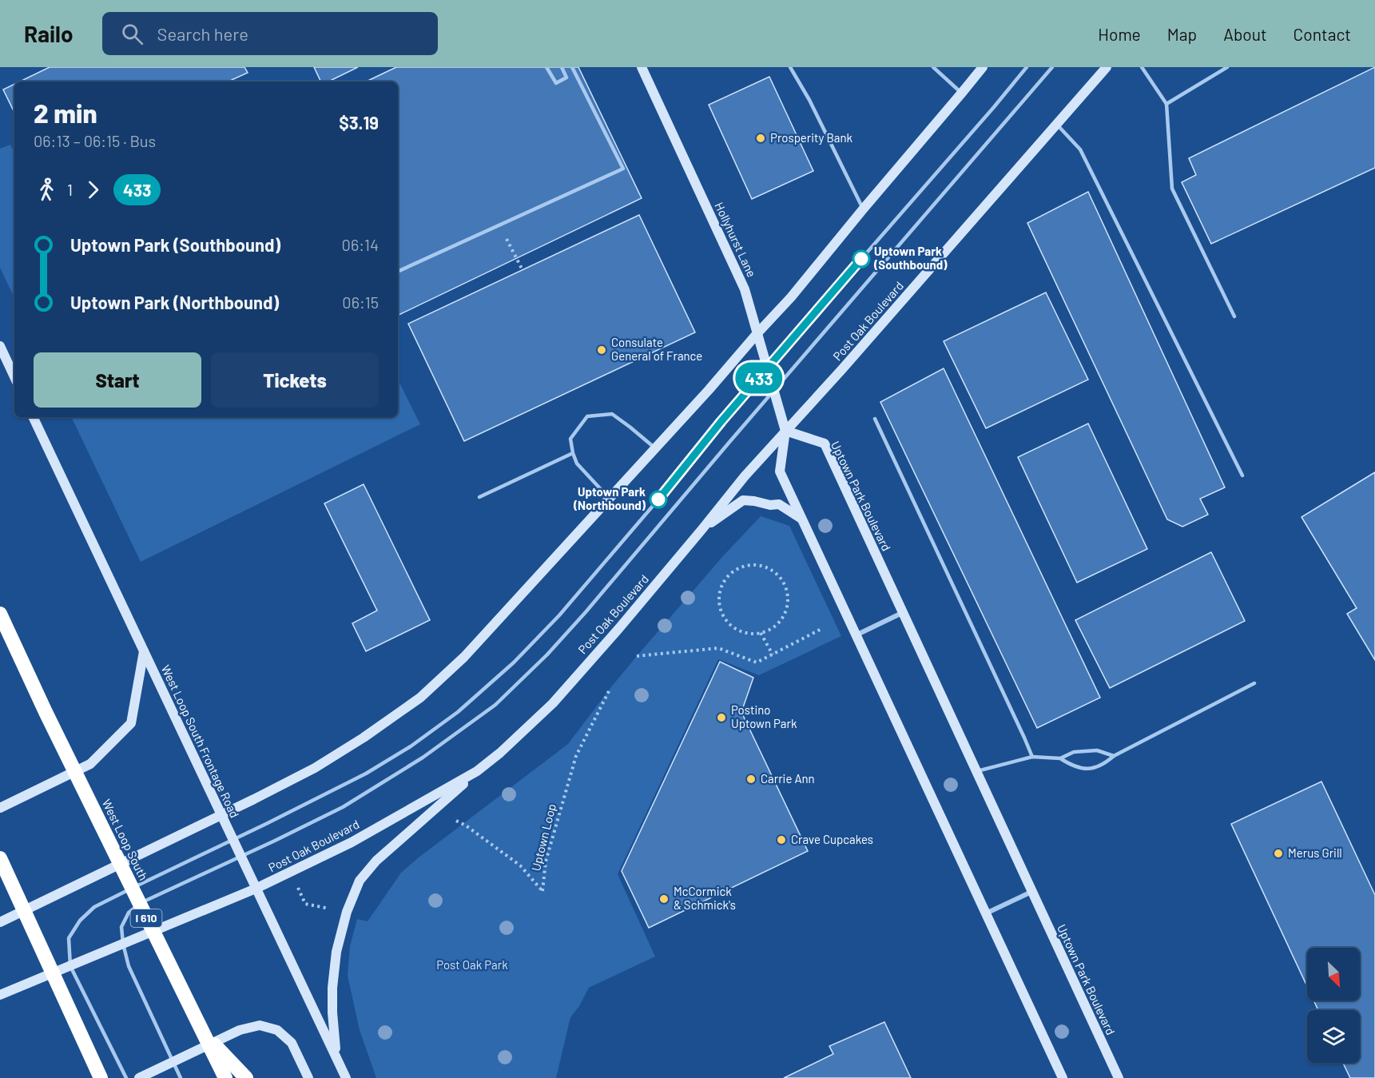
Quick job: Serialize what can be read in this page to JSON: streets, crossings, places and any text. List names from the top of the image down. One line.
{"streets":{"highway":["West Loop South","I 610"],"main road":["Hollyhurst Lane","Post Oak Boulevard","Uptown Park Boulevard","West Loop South Frontage Road"],"path":["Uptown Loop"]},"crossings":[["Hollyhurst Lane","Post Oak Boulevard"],["Hollyhurst Lane","Uptown Park Boulevard"],["Post Oak Boulevard","Uptown Park Boulevard"],["Post Oak Boulevard","West Loop South Frontage Road"]],"parks":["Post Oak Park"],"places":["Prosperity Bank","Uptown Park (Southbound)","Consulate General of France","Uptown Park (Northbound)","Postino Uptown Park","Carrie Ann","Crave Cupcakes","Merus Grill","McCormick & Schmick's"],"lines":["bus line 433"],"north":"bottom right","page":{"header":"Railo","search":"Search here","nav":["Home","Map","About","Contact"],"on_map":"433","heading":["2 min","06:13 – 06:15 · Bus","$3.19"],"legs":["1","433"],"list":[{"name":"Uptown Park (Southbound)","value":"06:14"},{"name":"Uptown Park (Northbound)","value":"06:15"}],"buttons":["Start","Tickets"]}}
